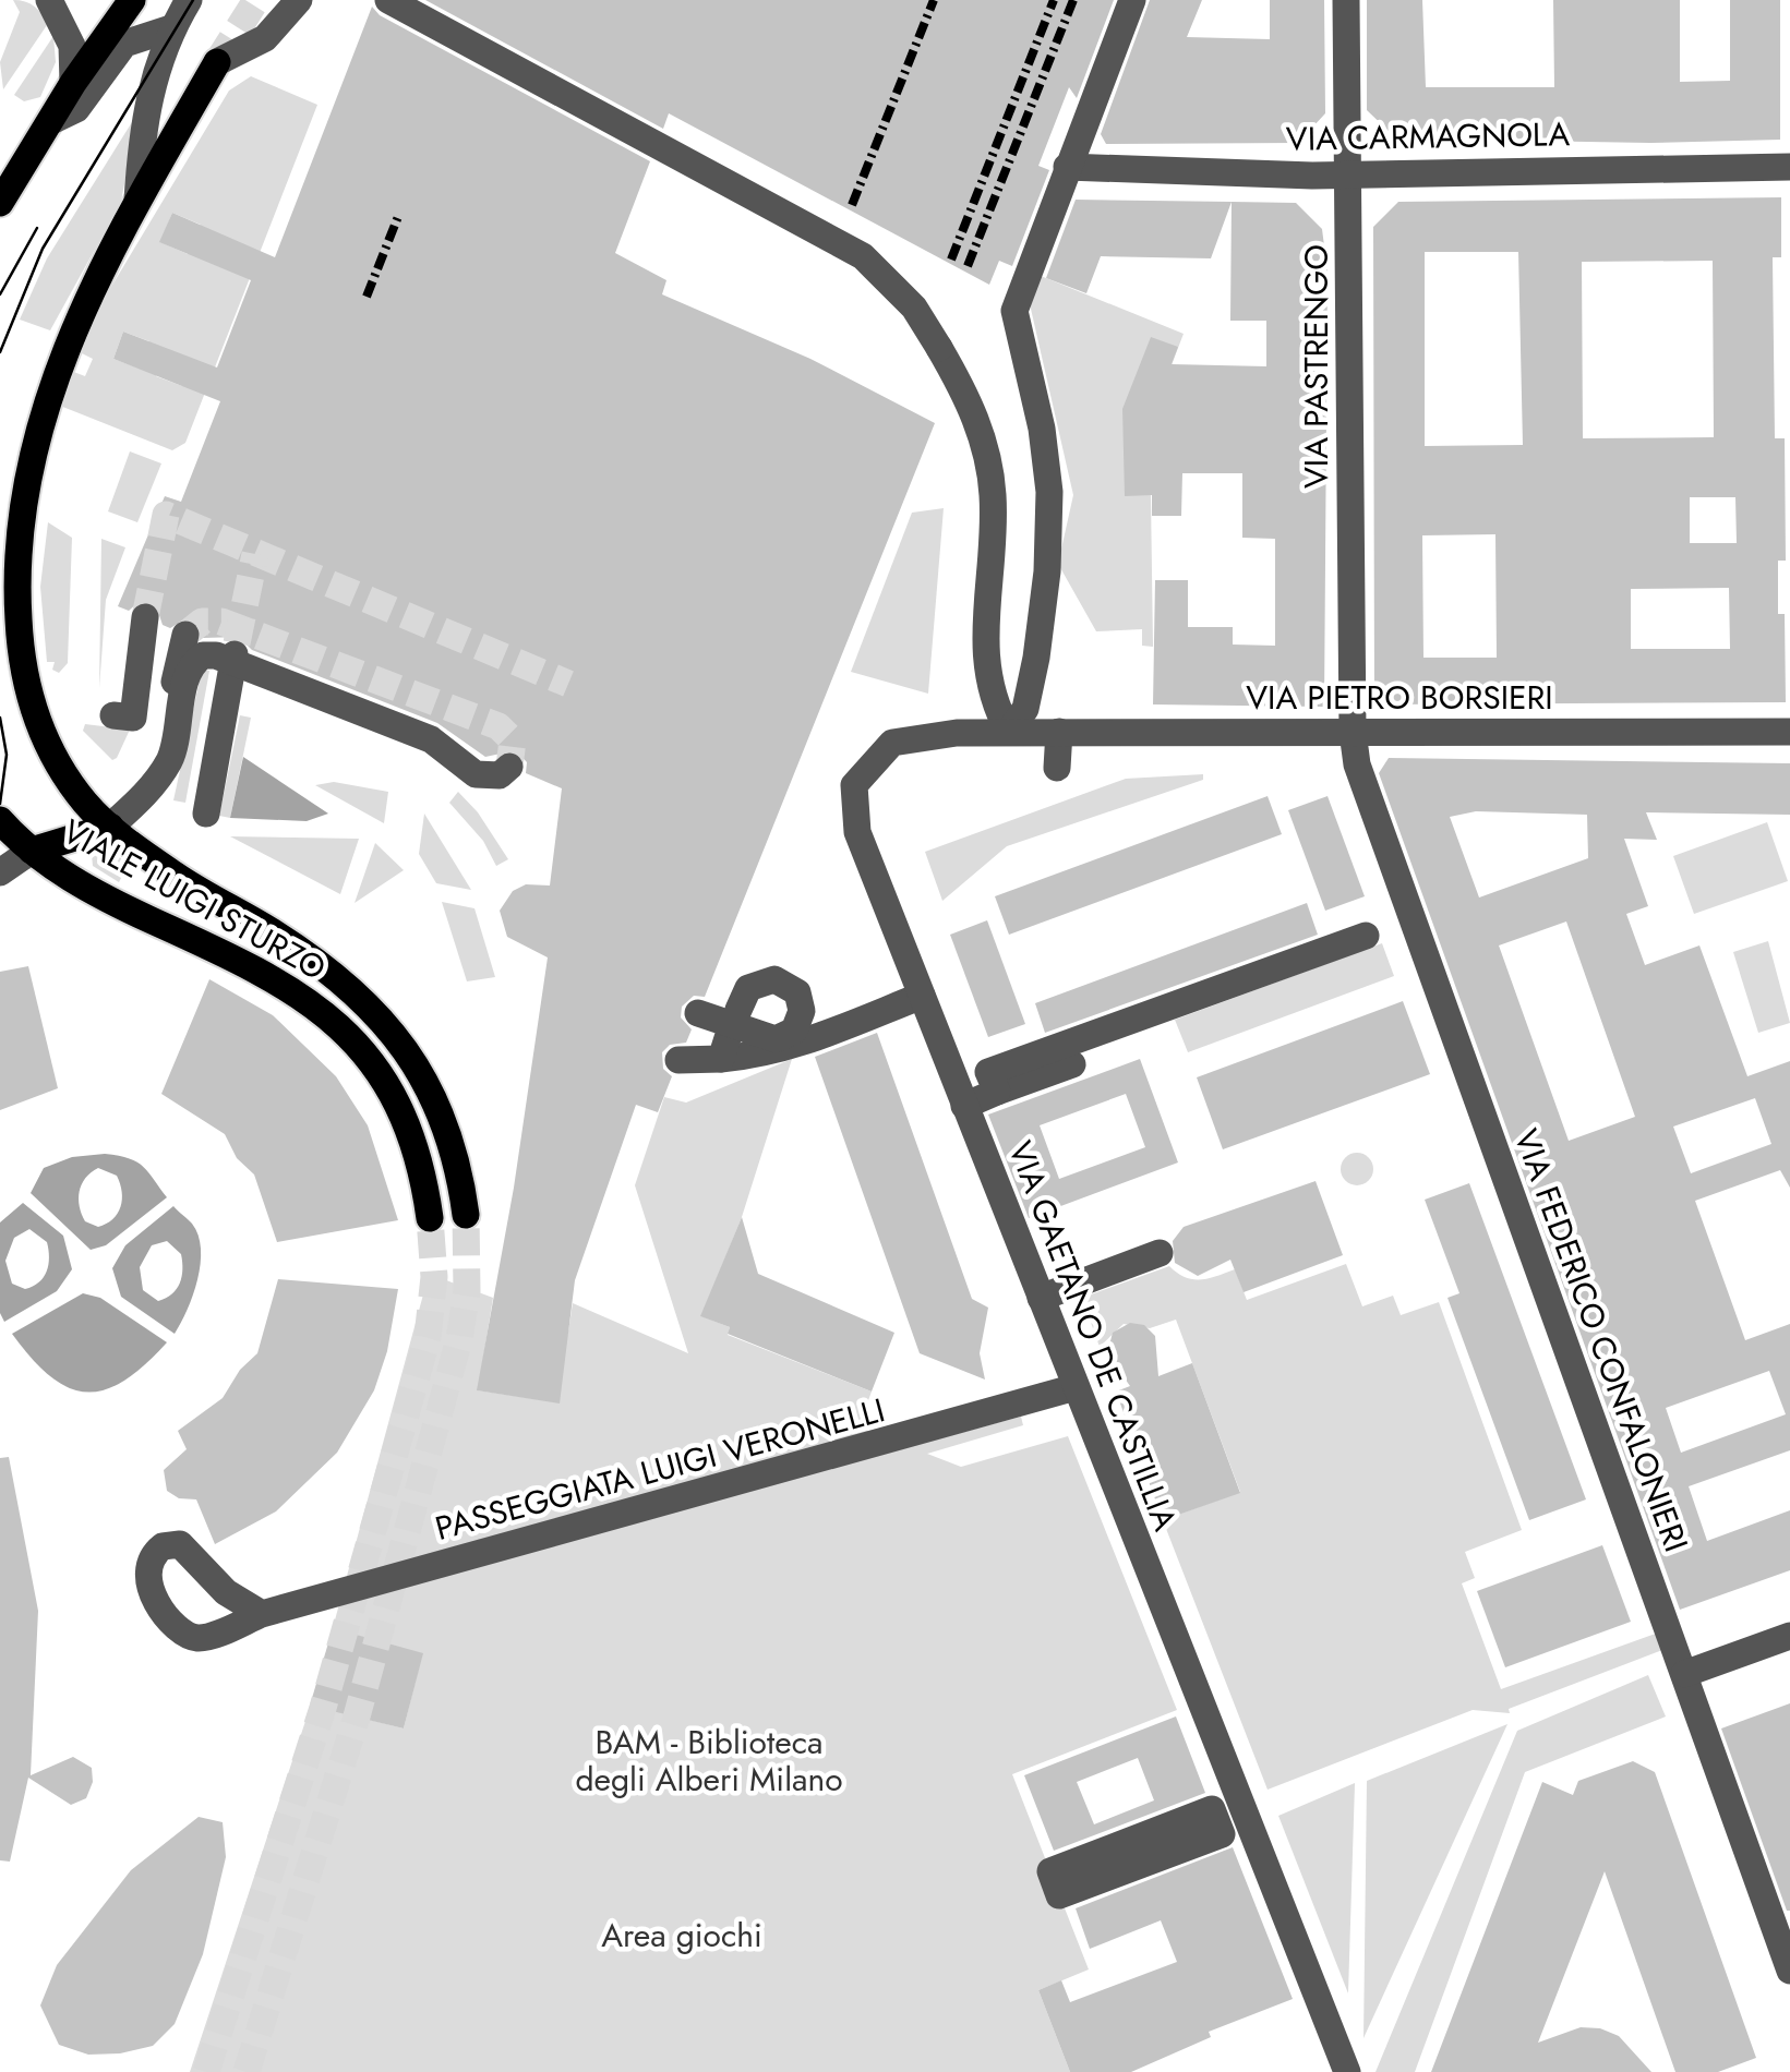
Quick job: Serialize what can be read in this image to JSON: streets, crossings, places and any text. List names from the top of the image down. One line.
{"streets":{"main road":["VIALE LUIGI STURZO"],"street":["VIA CARMAGNOLA","VIA PASTRENGO","VIA PIETRO BORSIERI","VIA GAETANO DE CASTILLIA","VIA FEDERICO CONFALONIERI","PASSEGGIATA LUIGI VERONELLI"]},"crossings":[["VIA CARMAGNOLA","VIA PASTRENGO"],["VIA PASTRENGO","VIA PIETRO BORSIERI"],["VIA PASTRENGO","VIA FEDERICO CONFALONIERI"],["VIA PIETRO BORSIERI","VIA GAETANO DE CASTILLIA"],["VIA PIETRO BORSIERI","VIA FEDERICO CONFALONIERI"],["VIA GAETANO DE CASTILLIA","PASSEGGIATA LUIGI VERONELLI"]],"parks":["BAM - Biblioteca degli Alberi Milano","Area giochi"]}
